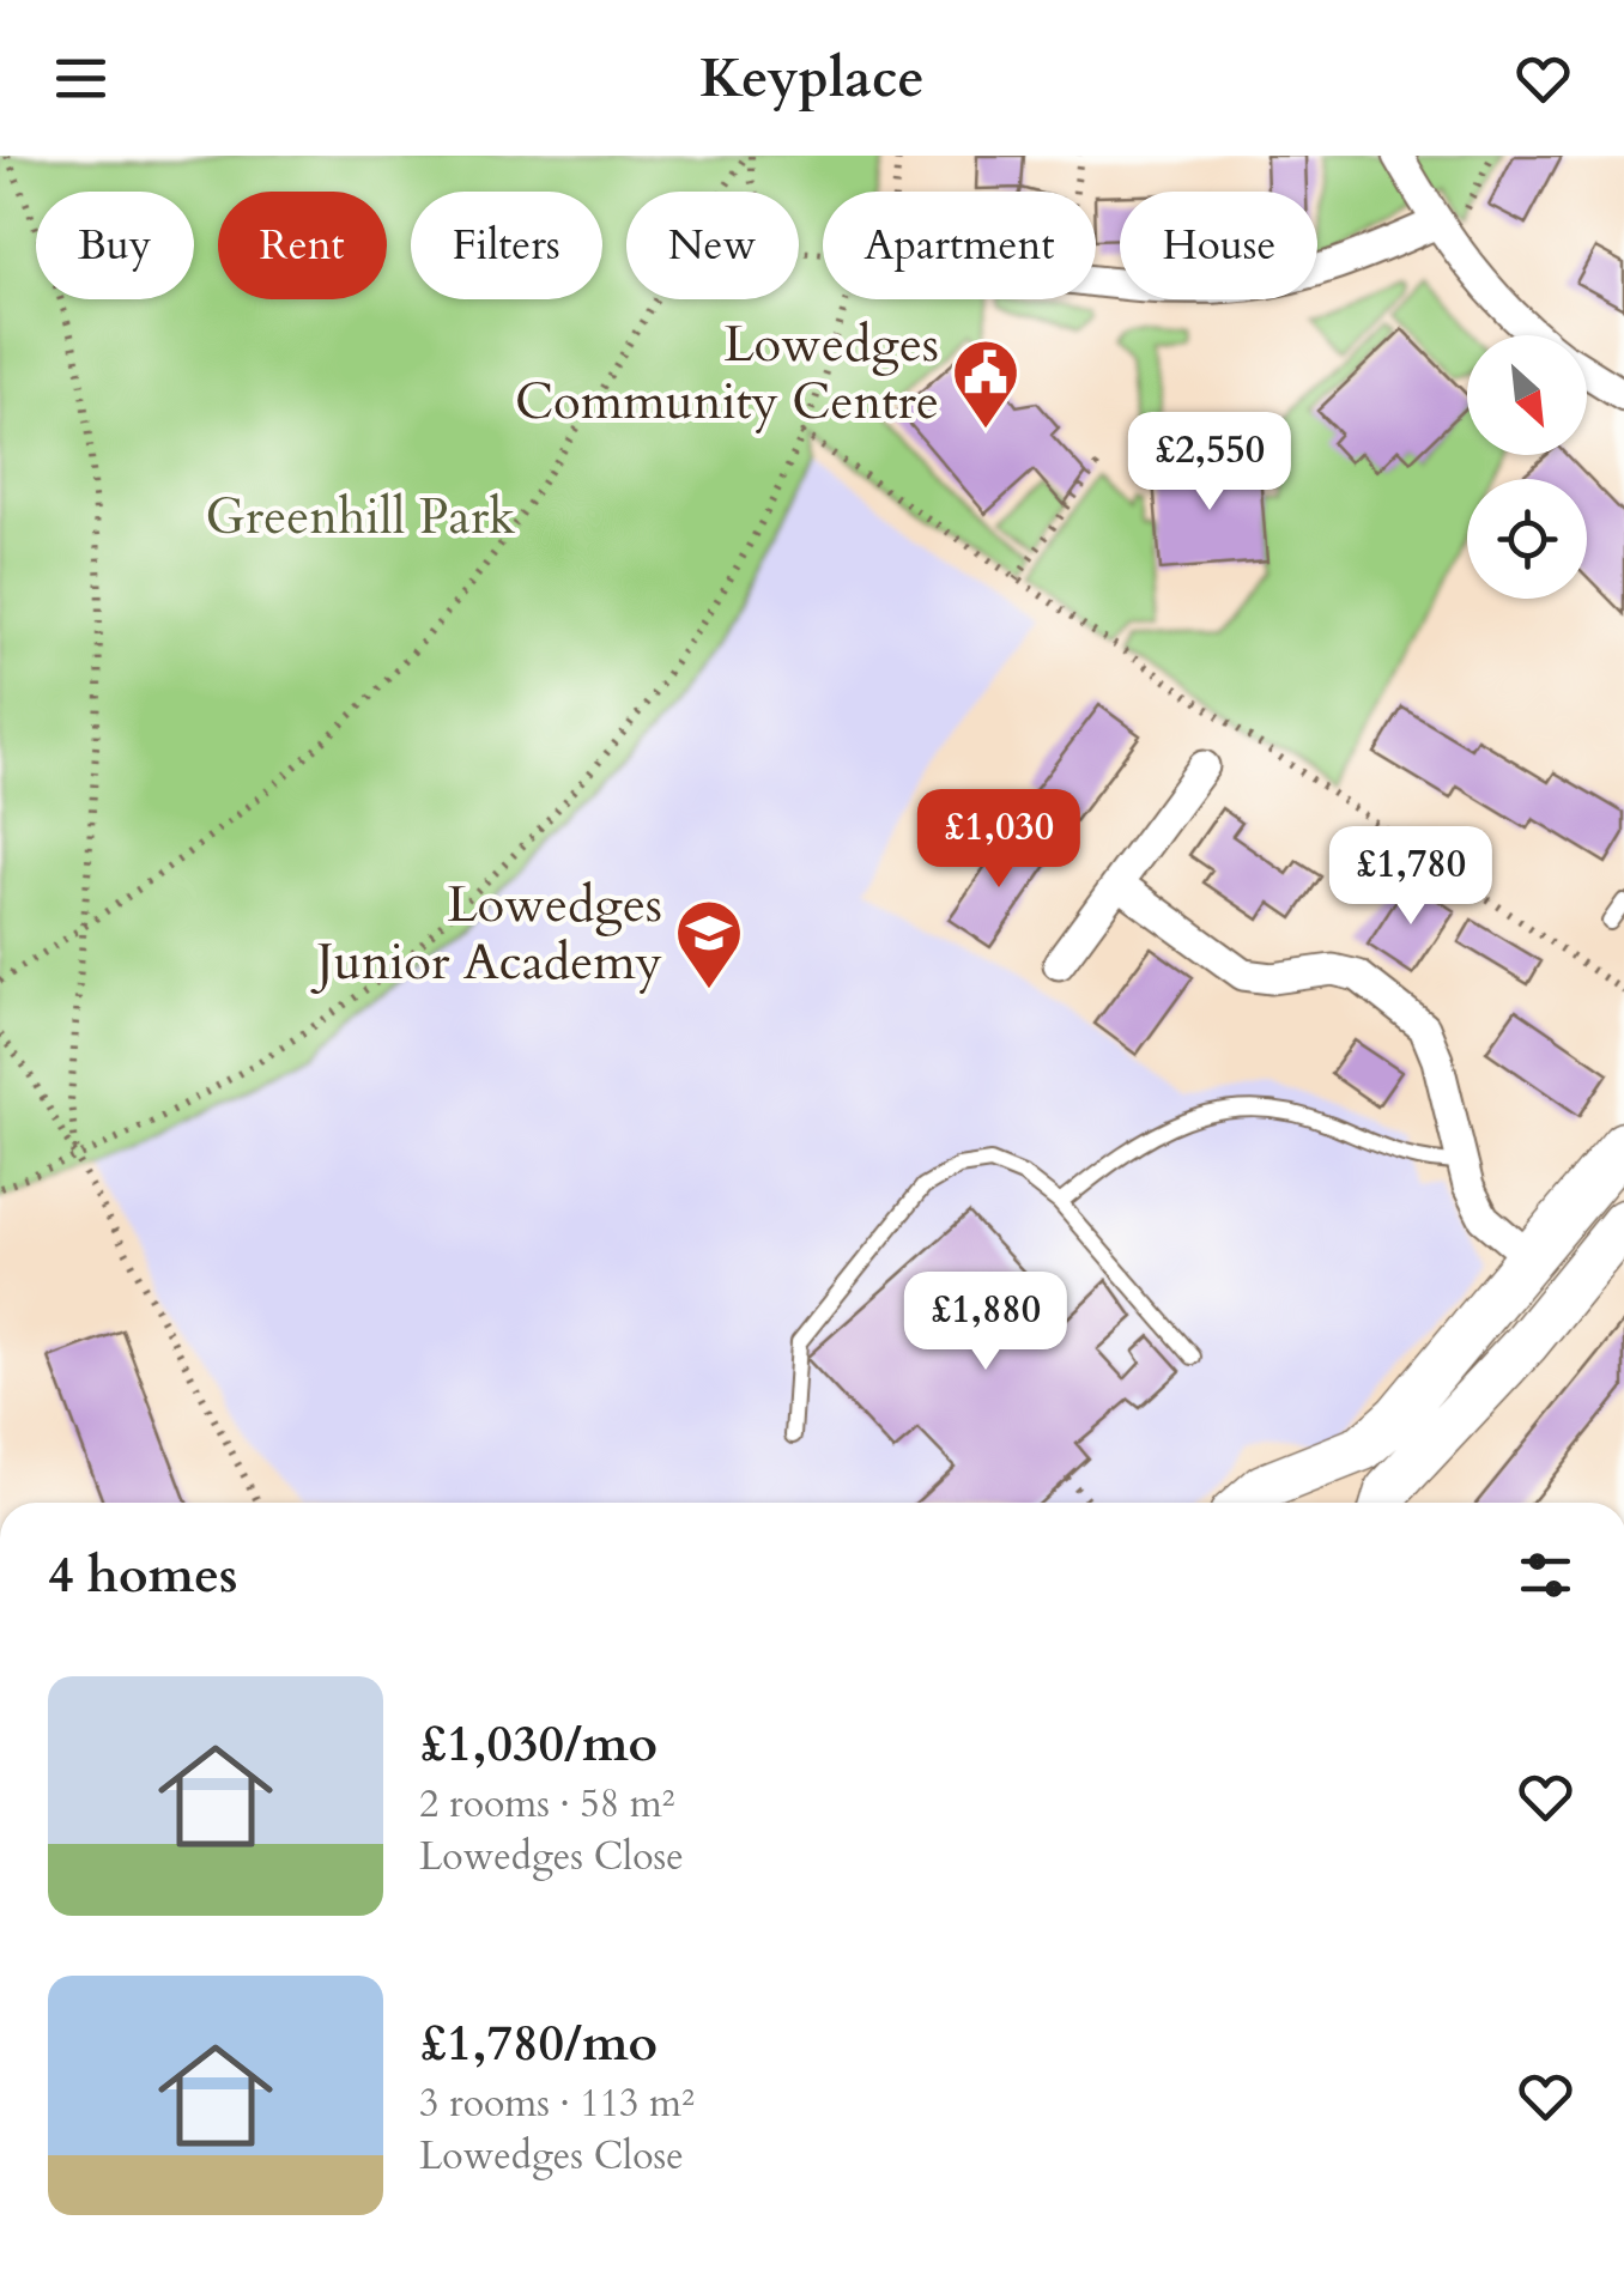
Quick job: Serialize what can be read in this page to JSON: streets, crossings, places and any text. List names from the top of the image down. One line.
{"parks":["Greenhill Park"],"places":{"public building":["Lowedges Community Centre"],"school or university":["Lowedges Junior Academy"]},"north":"bottom right","page":{"header":"Keyplace","chip":["Buy","Rent","Filters","New","Apartment","House"],"price":["£2,550","£1,030","£1,780","£1,880"],"heading":"4 homes","list":[{"name":"£1,030/mo","note":"2 rooms · 58 m² · Lowedges Close"},{"name":"£1,780/mo","note":"3 rooms · 113 m² · Lowedges Close"}]}}
